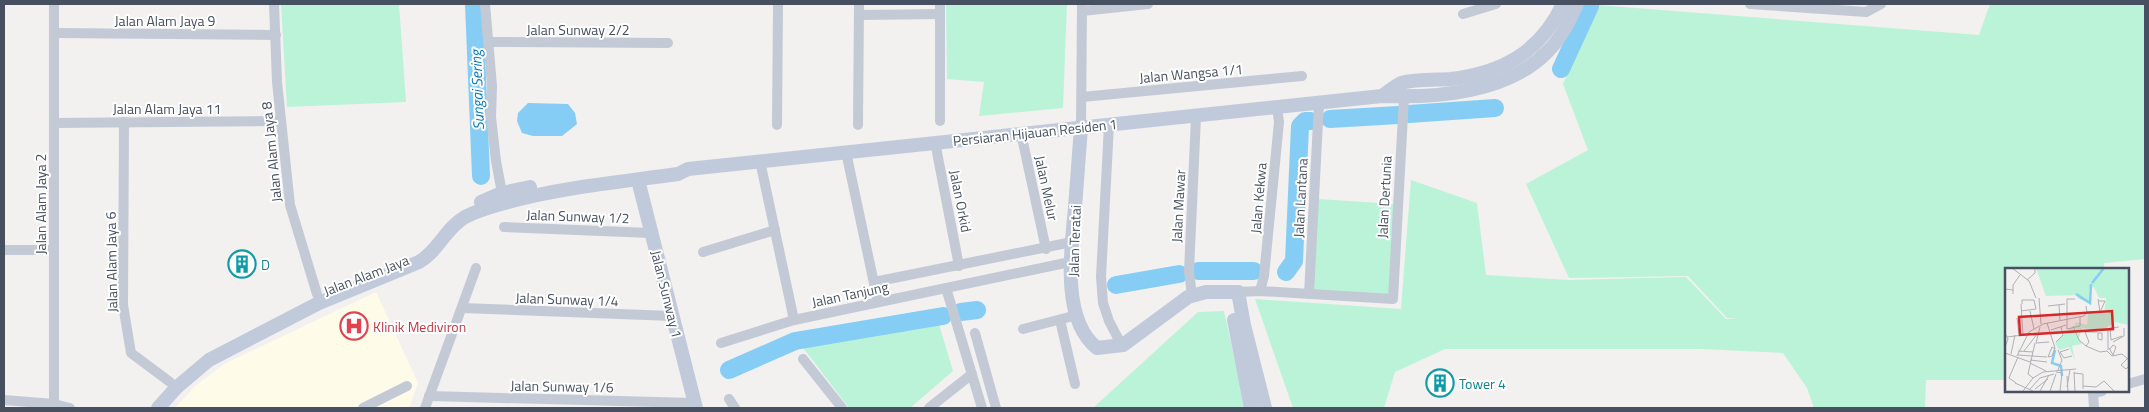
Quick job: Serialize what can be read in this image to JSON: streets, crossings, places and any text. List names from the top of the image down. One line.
{"streets":{"street":["Jalan Alam Jaya 9","Jalan Sunway 2/2","Jalan Wangsa 1/1","Jalan Alam Jaya 11","Persiaran Hijauan Residen 1","Jalan Alam Jaya 8","Jalan Melur","Jalan Dertunia","Jalan Kekwa","Jalan Lantana","Jalan Orkid","Jalan Alam Jaya 2","Jalan Mawar","Jalan Sunway 1/2","Jalan Teratai","Jalan Alam Jaya 6","Jalan Alam Jaya","Jalan Sunway 1","Jalan Tanjung","Jalan Sunway 1/4","Jalan Sunway 1/6"]},"crossings":[["Jalan Alam Jaya 9","Jalan Alam Jaya 8"],["Jalan Alam Jaya 9","Jalan Alam Jaya 2"],["Jalan Alam Jaya 11","Jalan Alam Jaya 8"],["Jalan Alam Jaya 11","Jalan Alam Jaya 2"],["Jalan Alam Jaya 11","Jalan Alam Jaya 6"],["Persiaran Hijauan Residen 1","Jalan Melur"],["Persiaran Hijauan Residen 1","Jalan Dertunia"],["Persiaran Hijauan Residen 1","Jalan Kekwa"],["Persiaran Hijauan Residen 1","Jalan Lantana"],["Persiaran Hijauan Residen 1","Jalan Orkid"],["Persiaran Hijauan Residen 1","Jalan Mawar"],["Persiaran Hijauan Residen 1","Jalan Teratai"],["Persiaran Hijauan Residen 1","Jalan Alam Jaya"],["Persiaran Hijauan Residen 1","Jalan Sunway 1"],["Jalan Alam Jaya 8","Jalan Alam Jaya"],["Jalan Dertunia","Jalan Lantana"],["Jalan Sunway 1/2","Jalan Sunway 1"],["Jalan Teratai","Jalan Tanjung"],["Jalan Alam Jaya 6","Jalan Alam Jaya"],["Jalan Alam Jaya","Jalan Sunway 1"],["Jalan Sunway 1","Jalan Sunway 1/4"],["Jalan Sunway 1","Jalan Sunway 1/6"]],"water":["Sungai Sering"],"places":{"building":["D","Tower 4"],"hospital":["Klinik Mediviron"]}}
